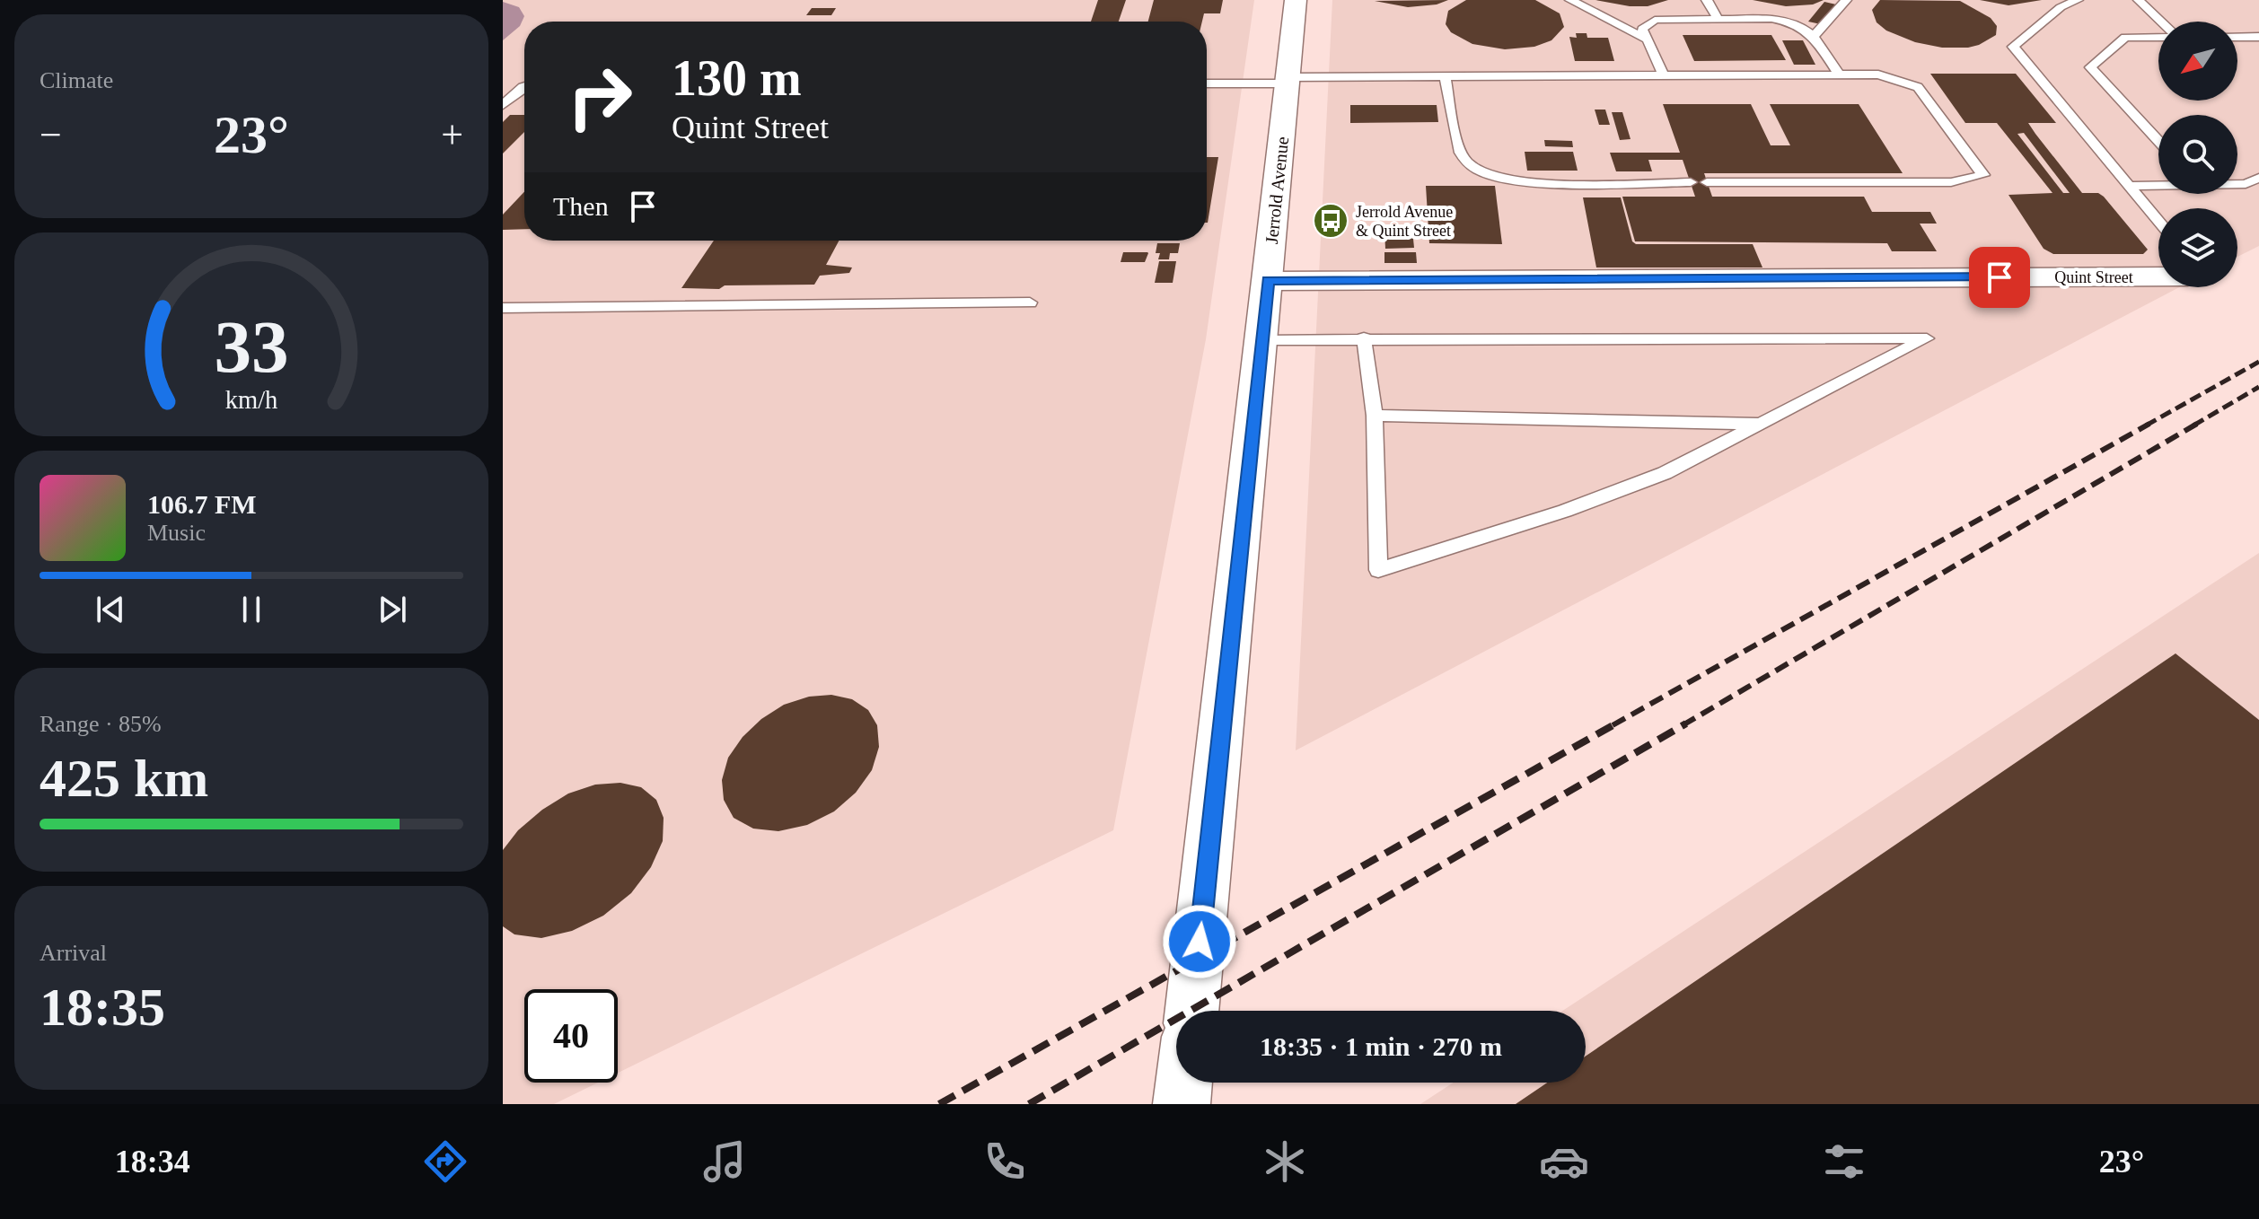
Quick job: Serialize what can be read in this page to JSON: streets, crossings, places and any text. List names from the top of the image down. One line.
{"streets":{"street":["Jerrold Avenue","Quint Street"]},"crossings":[["Jerrold Avenue","Quint Street"]],"places":{"bus stop":["Jerrold Avenue & Quint Street"]},"north":"bottom left","page":{"tile":["Climate",["Range · 85%","425 km"],["Arrival","18:35"]],"turn":["130 m","Quint Street"],"heat":["−","23°","+"],"then":"Then","song":["106.7 FM","Music"],"limit":"40","trip":"18:35 · 1 min · 270 m","tabs":["18:34","23°"],"gauge":["33","km/h"]}}
